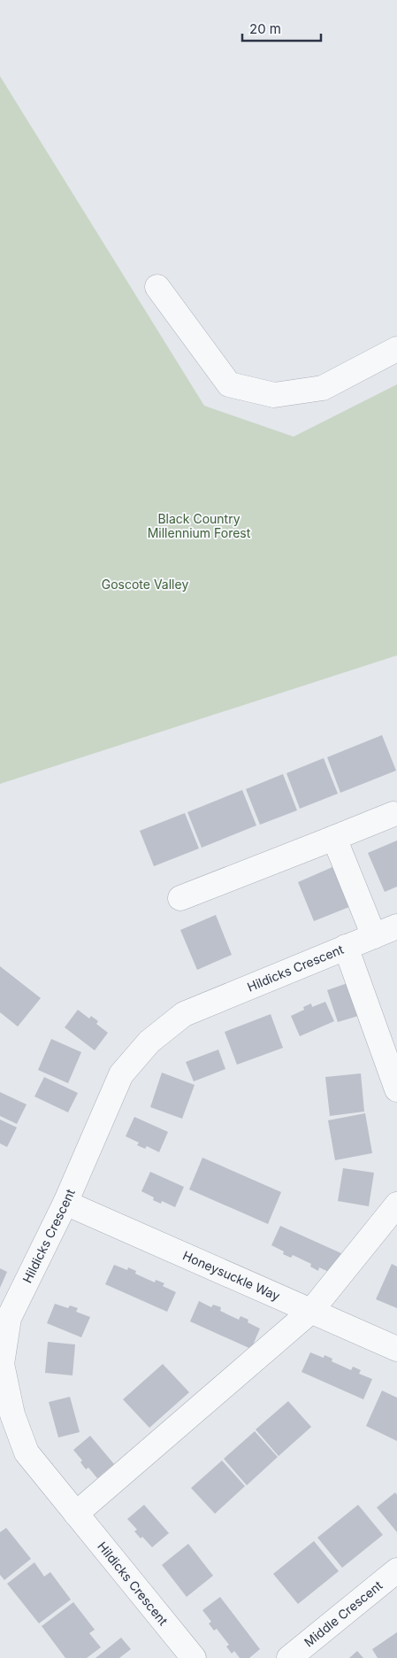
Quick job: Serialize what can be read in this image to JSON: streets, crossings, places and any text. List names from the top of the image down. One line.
{"streets":{"street":["Hildicks Crescent","Honeysuckle Way","Middle Crescent"]},"crossings":[["Hildicks Crescent","Honeysuckle Way"]],"parks":["Black Country Millennium Forest","Goscote Valley"],"scale_bar":"20 m"}
